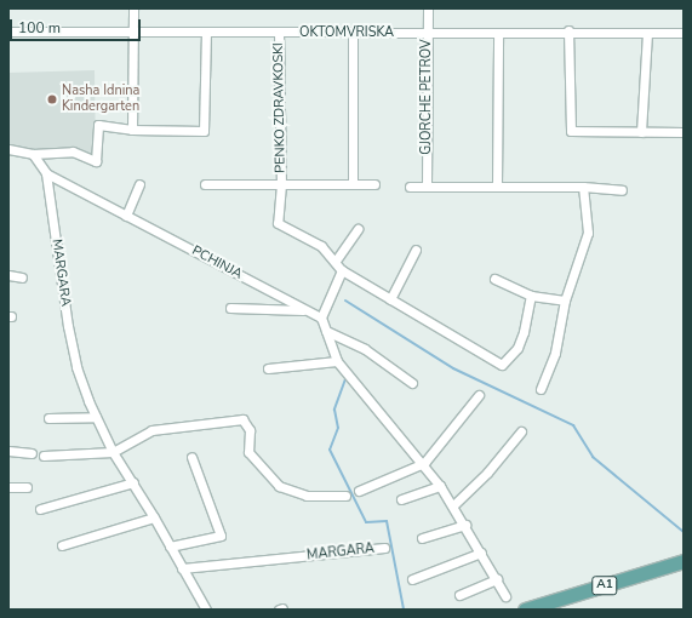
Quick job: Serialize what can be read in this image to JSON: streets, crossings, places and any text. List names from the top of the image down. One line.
{"streets":{"main road":["A1"],"street":["OKTOMVRISKA","GJORCHE PETROV","PENKO ZDRAVKOSKI","PCHINJA","MARGARA"]},"crossings":[["OKTOMVRISKA","GJORCHE PETROV"],["OKTOMVRISKA","PENKO ZDRAVKOSKI"],["PCHINJA","MARGARA"]],"places":["Nasha Idnina Kindergarten"],"scale_bar":"100 m"}
